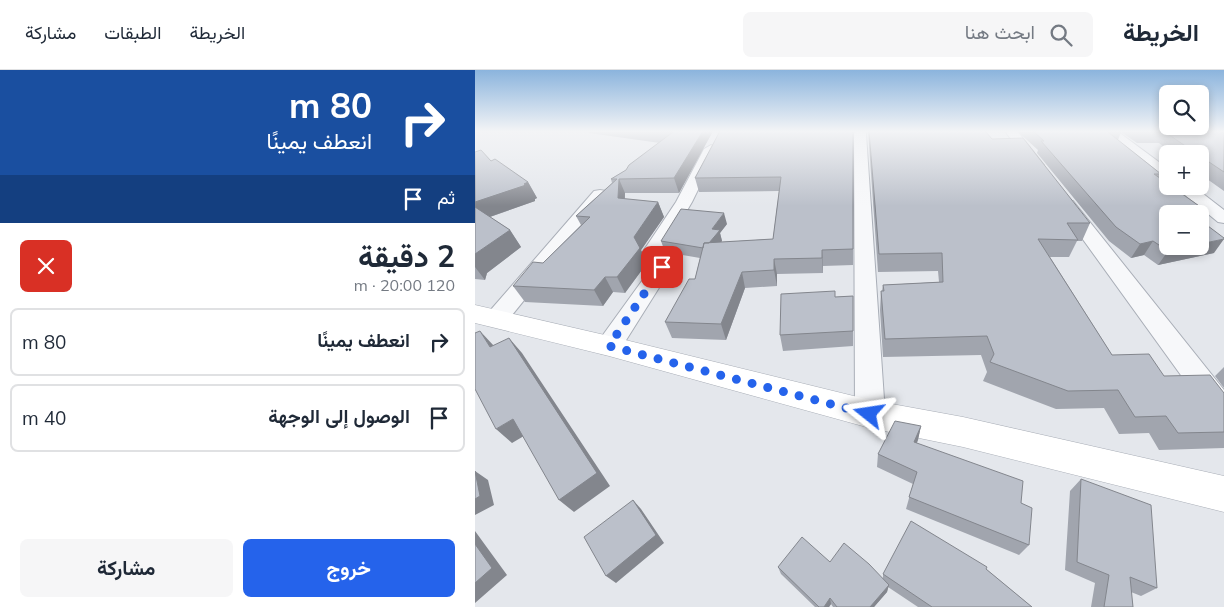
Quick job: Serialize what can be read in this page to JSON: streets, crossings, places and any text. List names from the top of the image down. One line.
{"page":{"header":"الخريطة","search":"ابحث هنا","nav":["الخريطة","الطبقات","مشاركة"],"turn":["80 m","انعطف يمينًا"],"map_buttons":["+","−"],"then":"ثم","heading":["2 دقيقة","120 m · 20:00"],"list":[{"name":"انعطف يمينًا","value":"80 m"},{"name":"الوصول إلى الوجهة","value":"40 m"}],"buttons":["خروج","مشاركة"]}}
